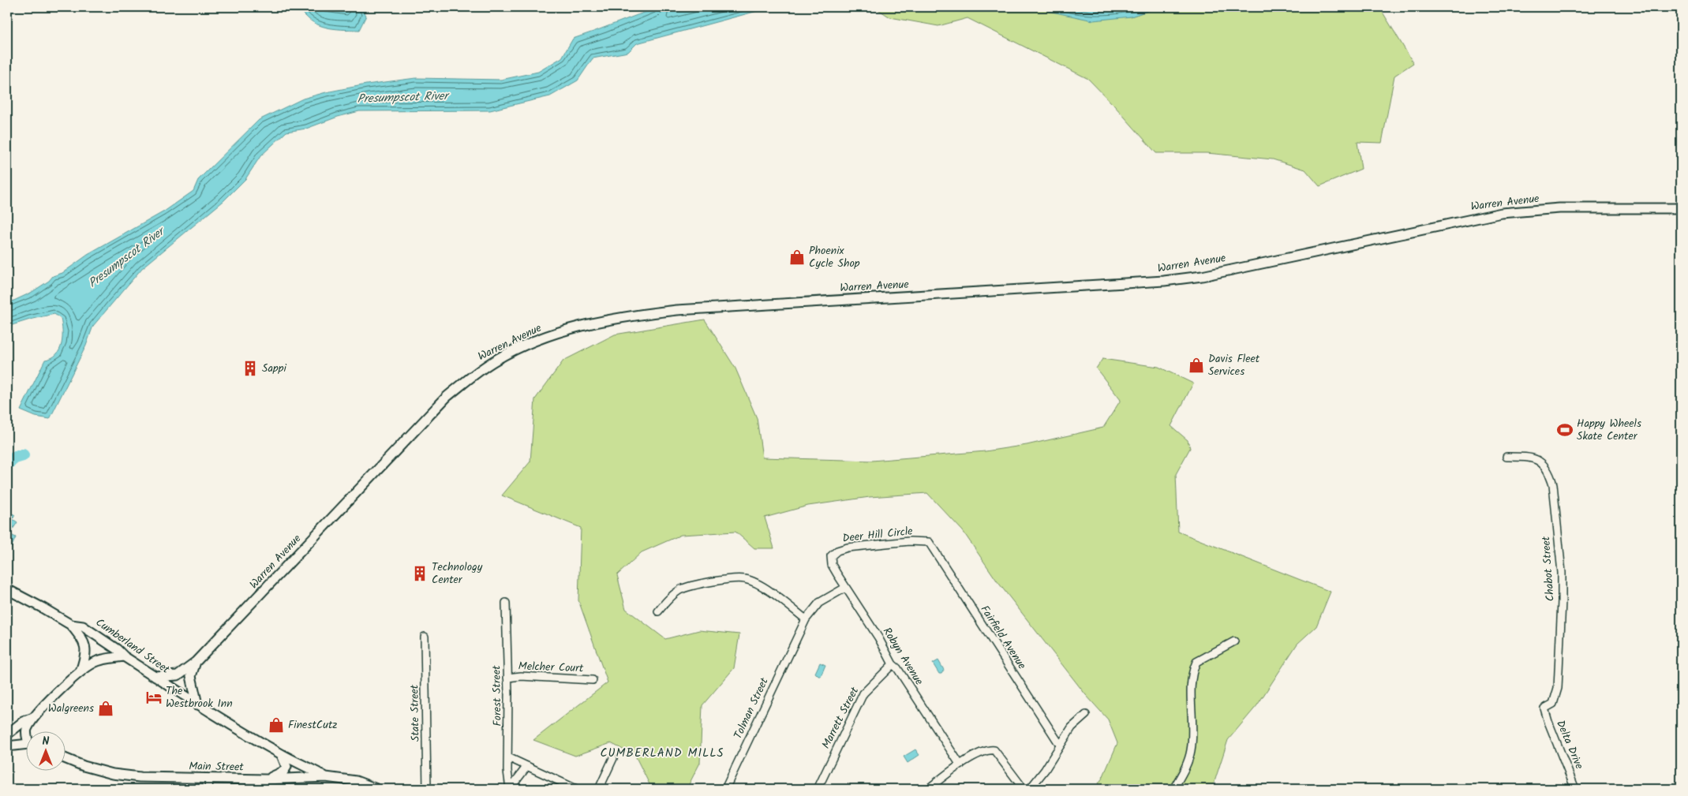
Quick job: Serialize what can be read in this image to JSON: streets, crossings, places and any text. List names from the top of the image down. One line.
{"streets":{"main road":["Warren Avenue","Cumberland Street","Main Street"],"street":["Deer Hill Circle","Chabot Street","Fairfield Avenue","Robyn Avenue","Melcher Court","Forest Street","Tolman Street","State Street","Marrett Street","Delta Drive"]},"crossings":[["Warren Avenue","Cumberland Street"],["Deer Hill Circle","Fairfield Avenue"],["Deer Hill Circle","Robyn Avenue"],["Chabot Street","Delta Drive"],["Cumberland Street","Main Street"],["Robyn Avenue","Tolman Street"],["Robyn Avenue","Marrett Street"],["Melcher Court","Forest Street"]],"districts":["CUMBERLAND MILLS"],"water":["Presumpscot River"],"places":{"shop":["Phoenix Cycle Shop","Davis Fleet Services","Walgreens","FinestCutz"],"building":["Sappi","Technology Center"],"sports":["Happy Wheels Skate Center"],"hotel":["The Westbrook Inn"]},"north":"top"}
